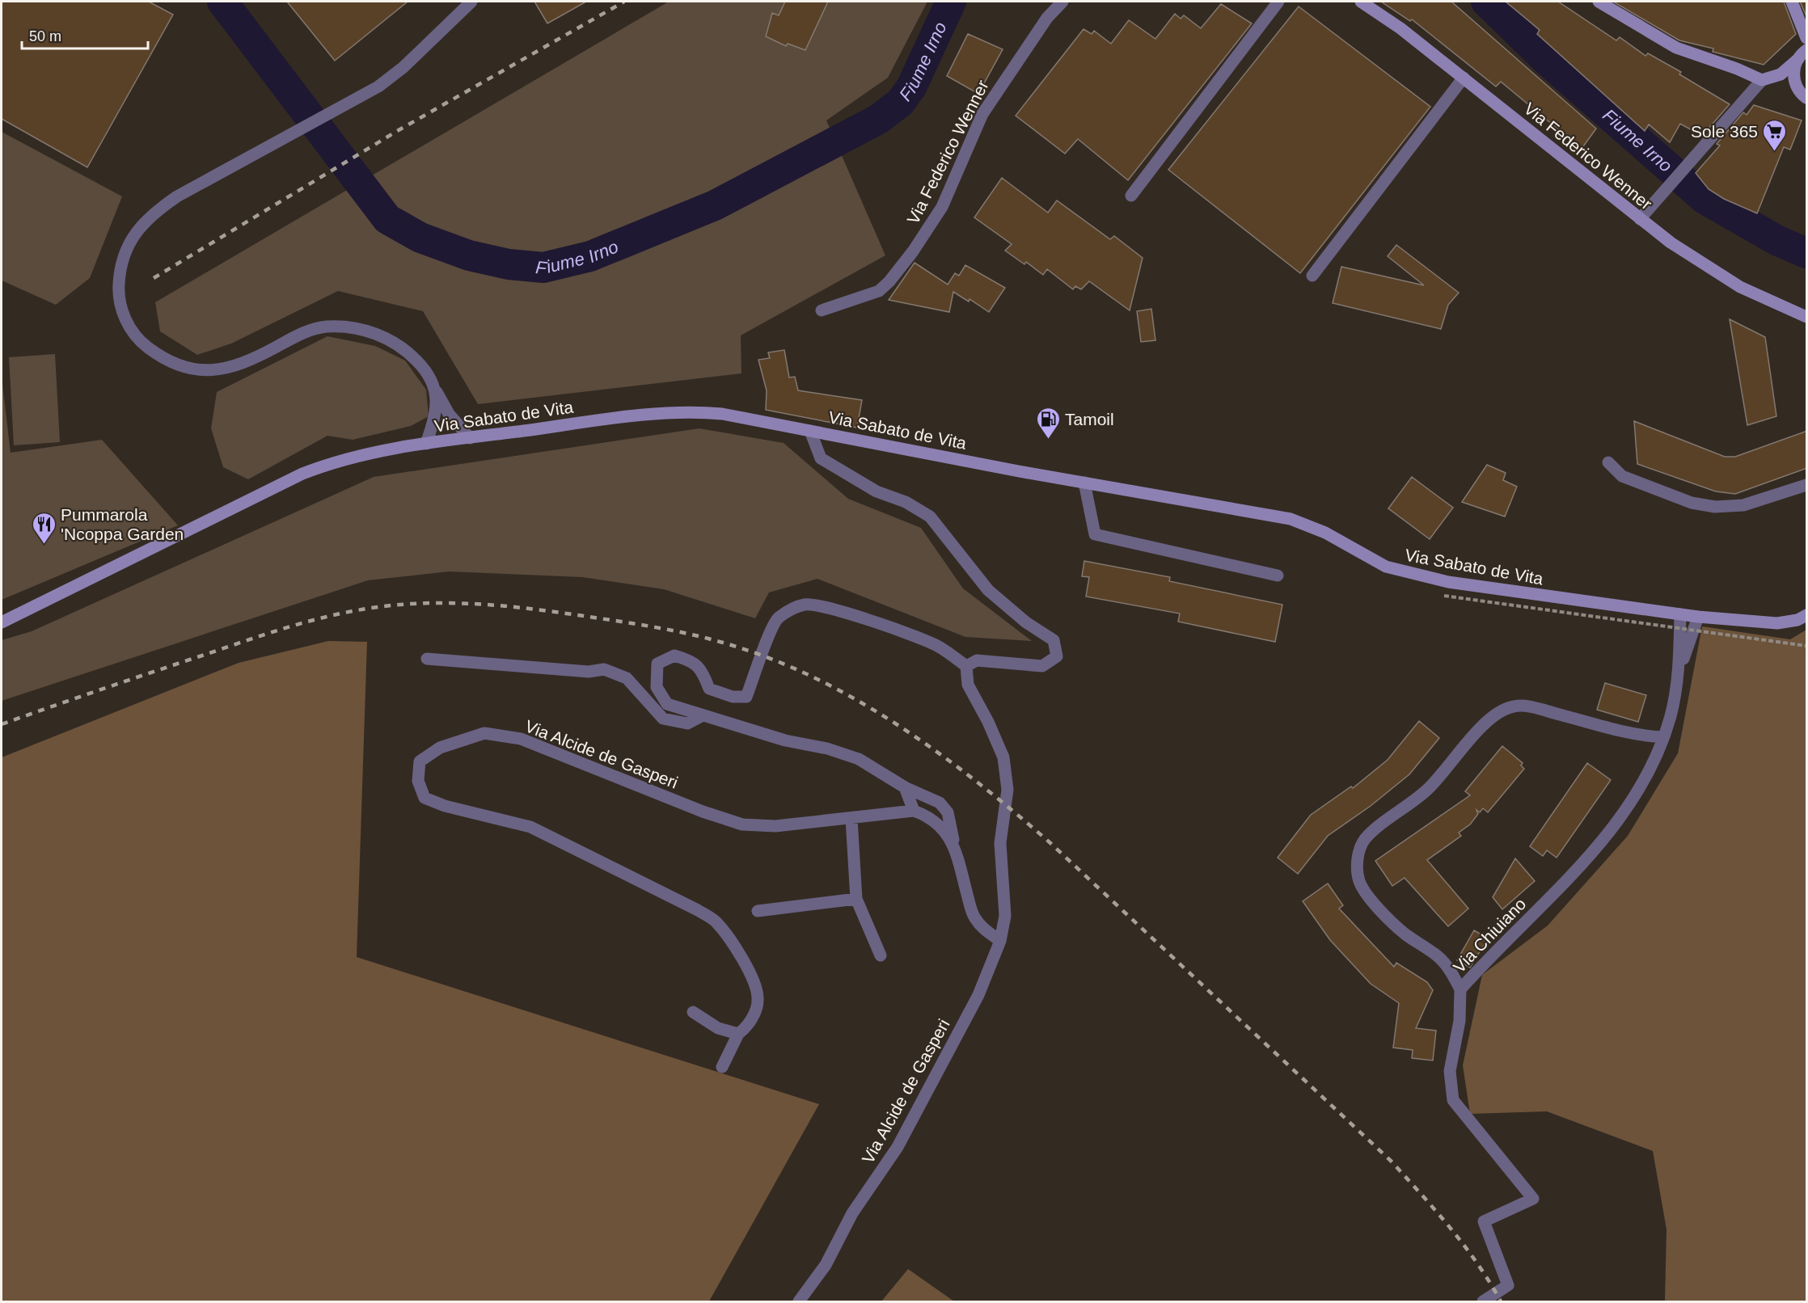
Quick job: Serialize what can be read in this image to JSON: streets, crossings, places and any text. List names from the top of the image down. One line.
{"streets":{"street":["Via Federico Wenner","Via Sabato de Vita","Via Alcide de Gasperi","Via Chiuiano"]},"crossings":[["Via Sabato de Vita","Via Chiuiano"]],"water":["Fiume Irno"],"places":{"supermarket":["Sole 365"],"fuel station":["Tamoil"],"restaurant":["Pummarola 'Ncoppa Garden"]},"scale_bar":"50 m"}
